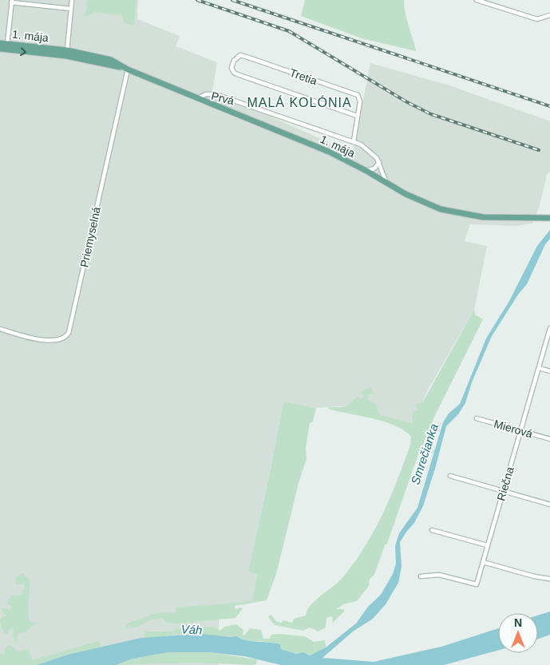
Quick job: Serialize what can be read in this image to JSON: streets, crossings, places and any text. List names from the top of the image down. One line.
{"streets":{"main road":["1. mája"],"street":["Tretia","Prvá","Priemyselná","Mierová","Riečna"]},"crossings":[["1. mája","Prvá"],["1. mája","Priemyselná"],["Mierová","Riečna"]],"districts":["MALÁ KOLÓNIA"],"water":["Smrečianka","Váh"],"north":"top"}
